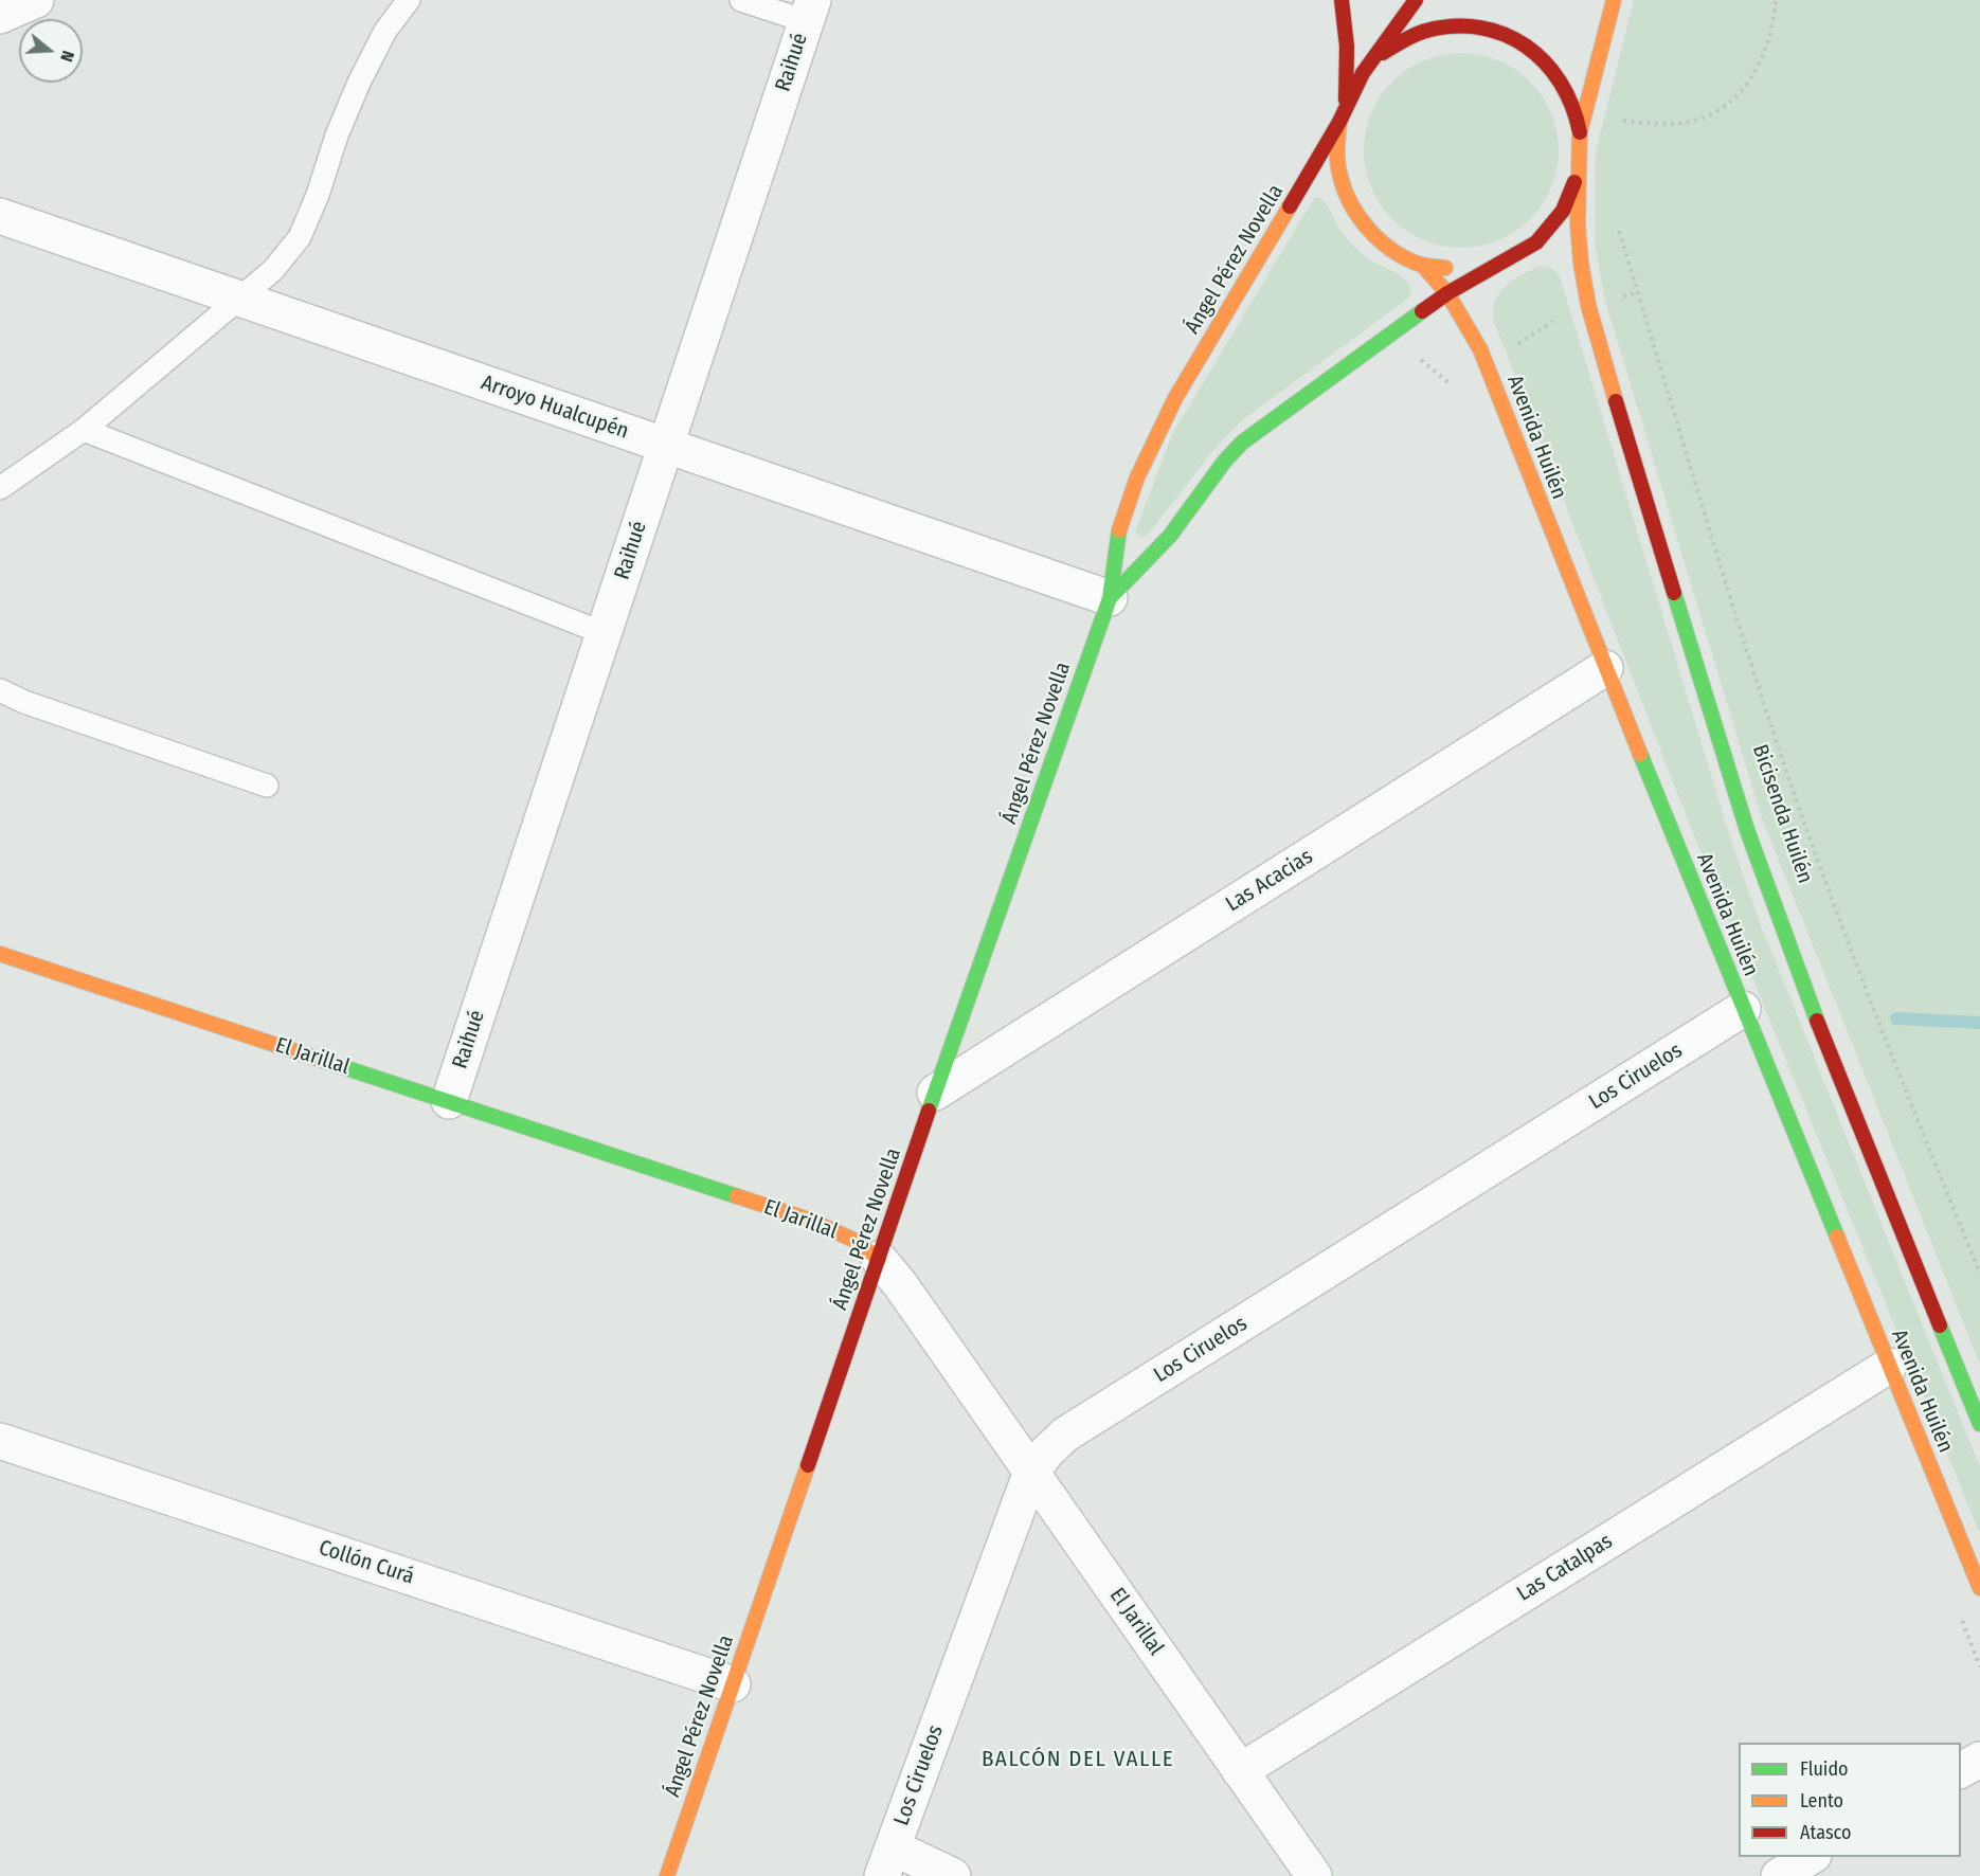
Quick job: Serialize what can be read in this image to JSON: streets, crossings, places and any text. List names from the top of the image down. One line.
{"streets":{"main road":["Ángel Pérez Novella","Avenida Huilén","El Jarillal"],"street":["Raihué","Arroyo Hualcupén","Las Acacias","Los Ciruelos","Collón Curá","Las Catalpas"]},"crossings":[["Raihué","Arroyo Hualcupén"],["Raihué","El Jarillal"],["Ángel Pérez Novella","Arroyo Hualcupén"],["Ángel Pérez Novella","Avenida Huilén"],["Ángel Pérez Novella","Las Acacias"],["Ángel Pérez Novella","El Jarillal"],["Ángel Pérez Novella","Collón Curá"],["Avenida Huilén","Las Acacias"],["Avenida Huilén","Los Ciruelos"],["Avenida Huilén","Las Catalpas"],["El Jarillal","Los Ciruelos"],["El Jarillal","Las Catalpas"]],"districts":["BALCÓN DEL VALLE"],"legend":["Fluido","Lento","Atasco"],"north":"right"}
